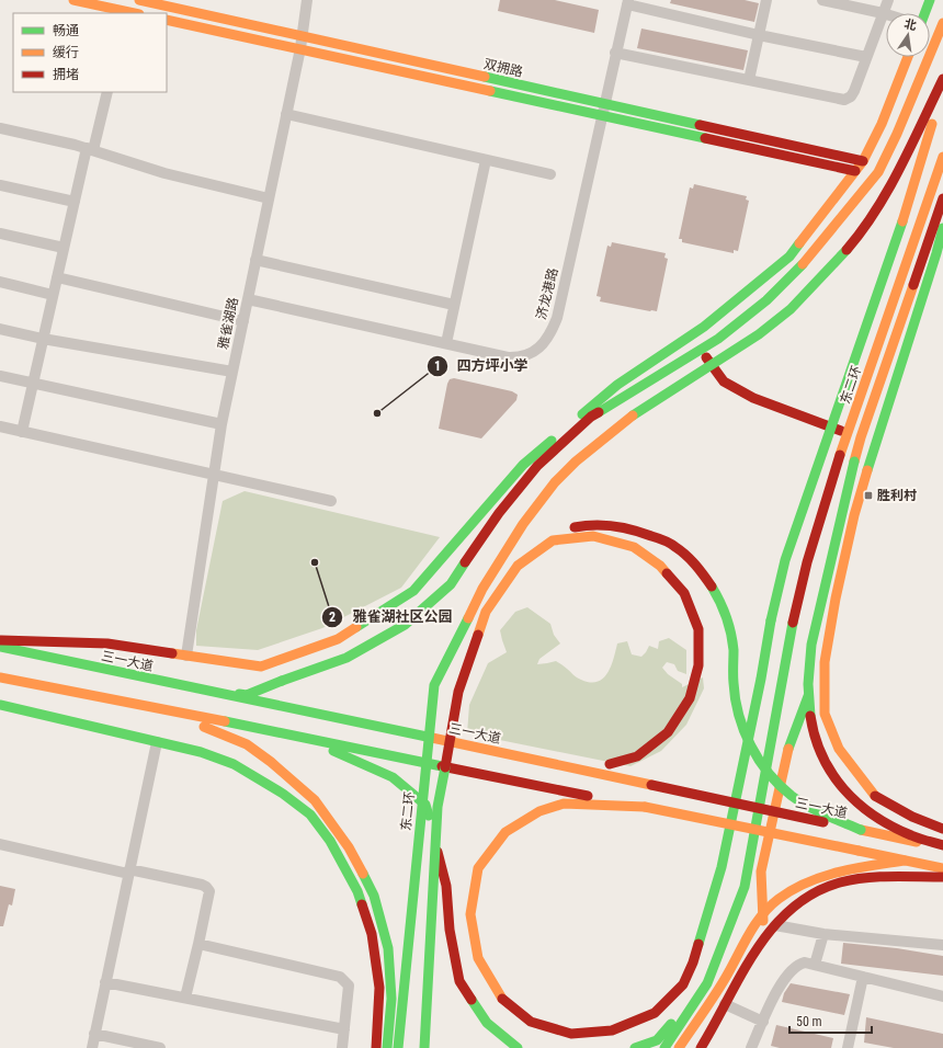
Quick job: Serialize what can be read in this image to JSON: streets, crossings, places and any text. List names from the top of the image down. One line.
{"streets":{"main road":["双拥路","东二环","三一大道"],"street":["济龙港路","雅雀湖路"]},"crossings":[["双拥路","济龙港路"],["双拥路","雅雀湖路"],["济龙港路","雅雀湖路"]],"places":{"other":["四方坪小学","雅雀湖社区公园"],"transit":["胜利村"]},"legend":["畅通","缓行","拥堵"],"scale_bar":"50 m","north":"top"}
